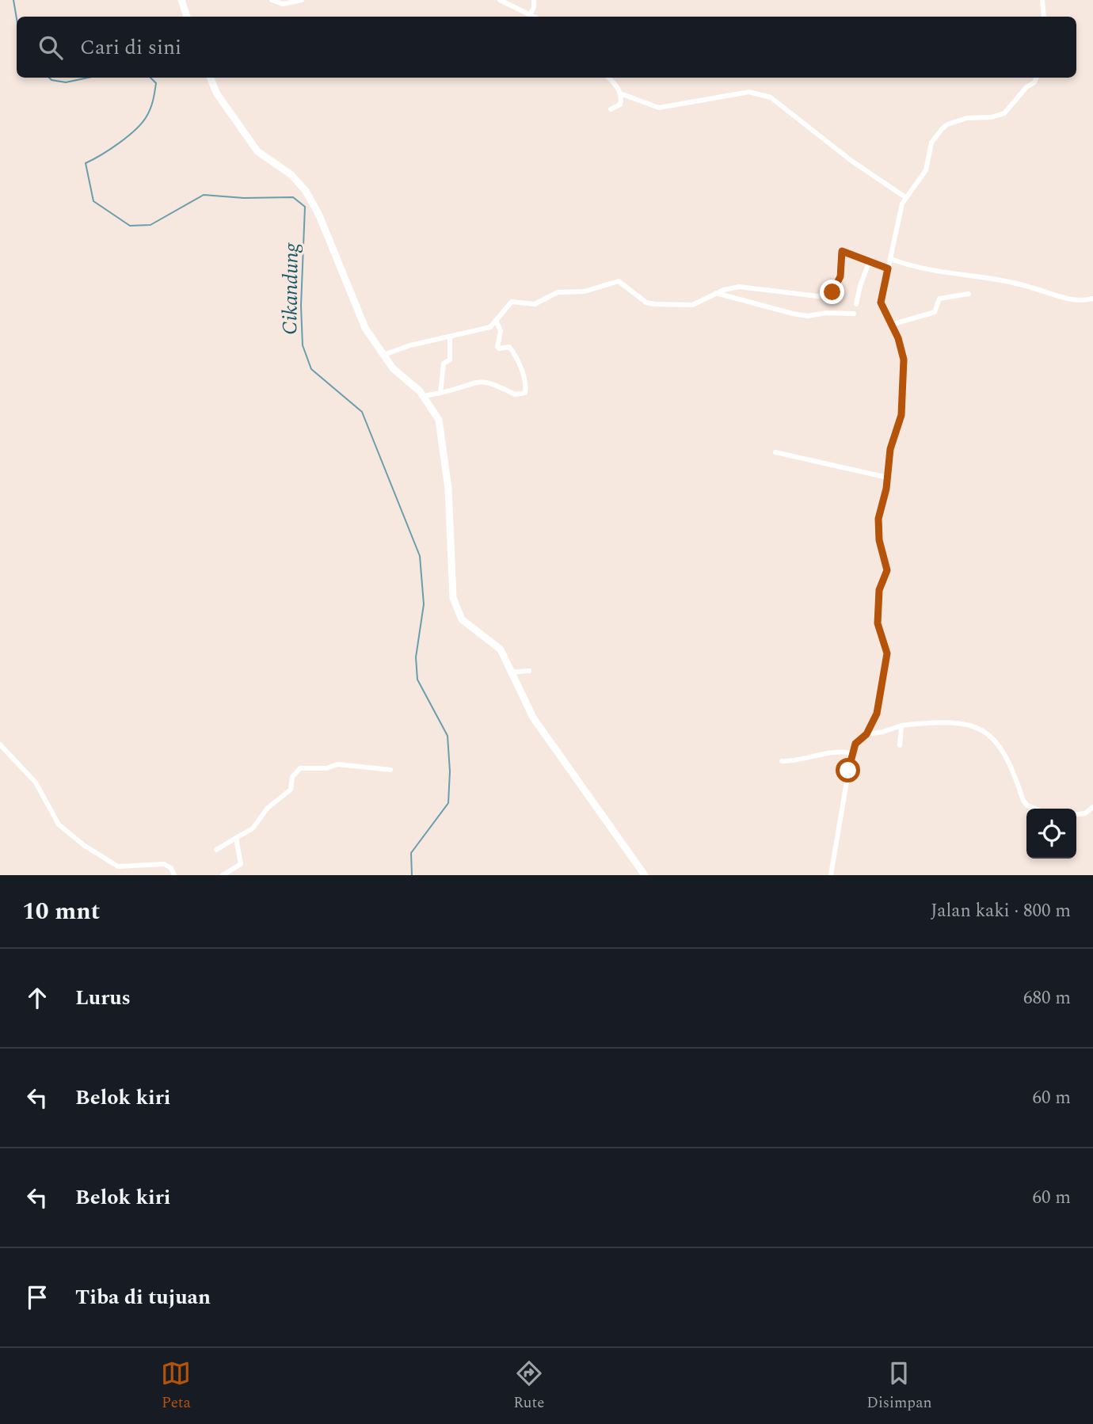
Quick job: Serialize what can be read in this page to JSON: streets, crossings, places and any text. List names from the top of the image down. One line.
{"water":["Cikandung"],"page":{"search":"Cari di sini","heading":["10 mnt","Jalan kaki · 800 m"],"list":[["Lurus","680 m"],["Belok kiri","60 m"],["Belok kiri","60 m"],"Tiba di tujuan"],"nav":["Peta","Rute","Disimpan"]}}
